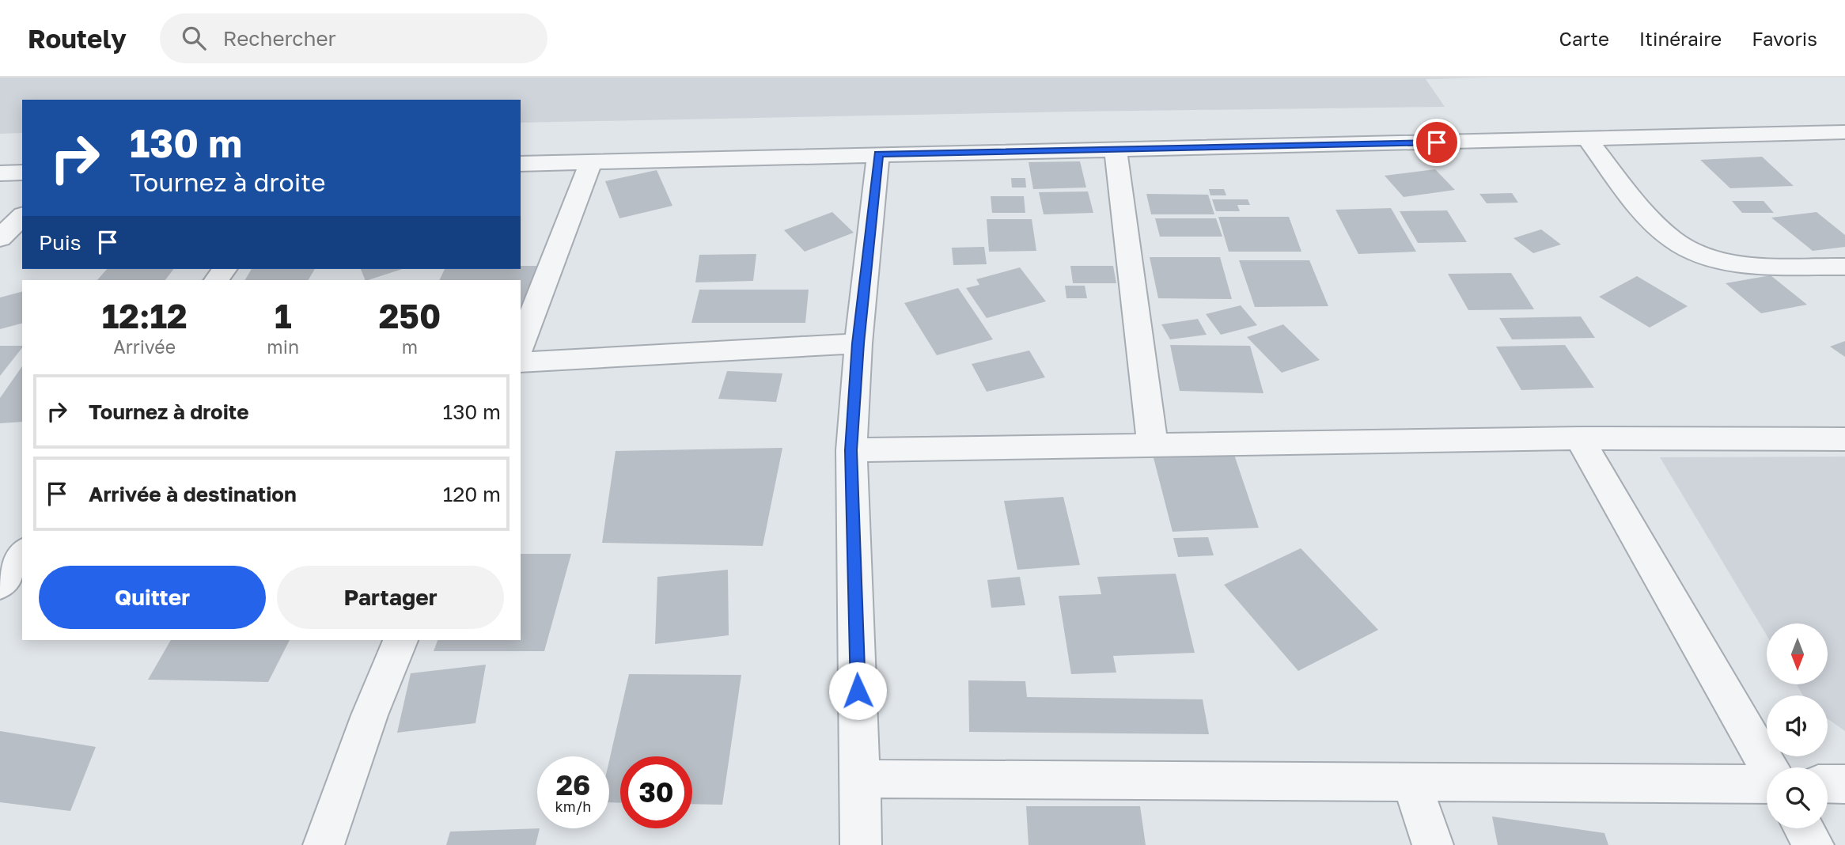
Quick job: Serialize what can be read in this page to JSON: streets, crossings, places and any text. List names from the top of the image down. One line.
{"north":"bottom","page":{"header":"Routely","search":"Rechercher","nav":["Carte","Itinéraire","Favoris"],"turn":["130 m","Tournez à droite"],"then":"Puis","eta":["12:12","Arrivée","1","min","250","m"],"list":[{"name":"Tournez à droite","value":"130 m"},{"name":"Arrivée à destination","value":"120 m"}],"buttons":["Quitter","Partager"],"speed":"26 km/h","limit":"30"}}
